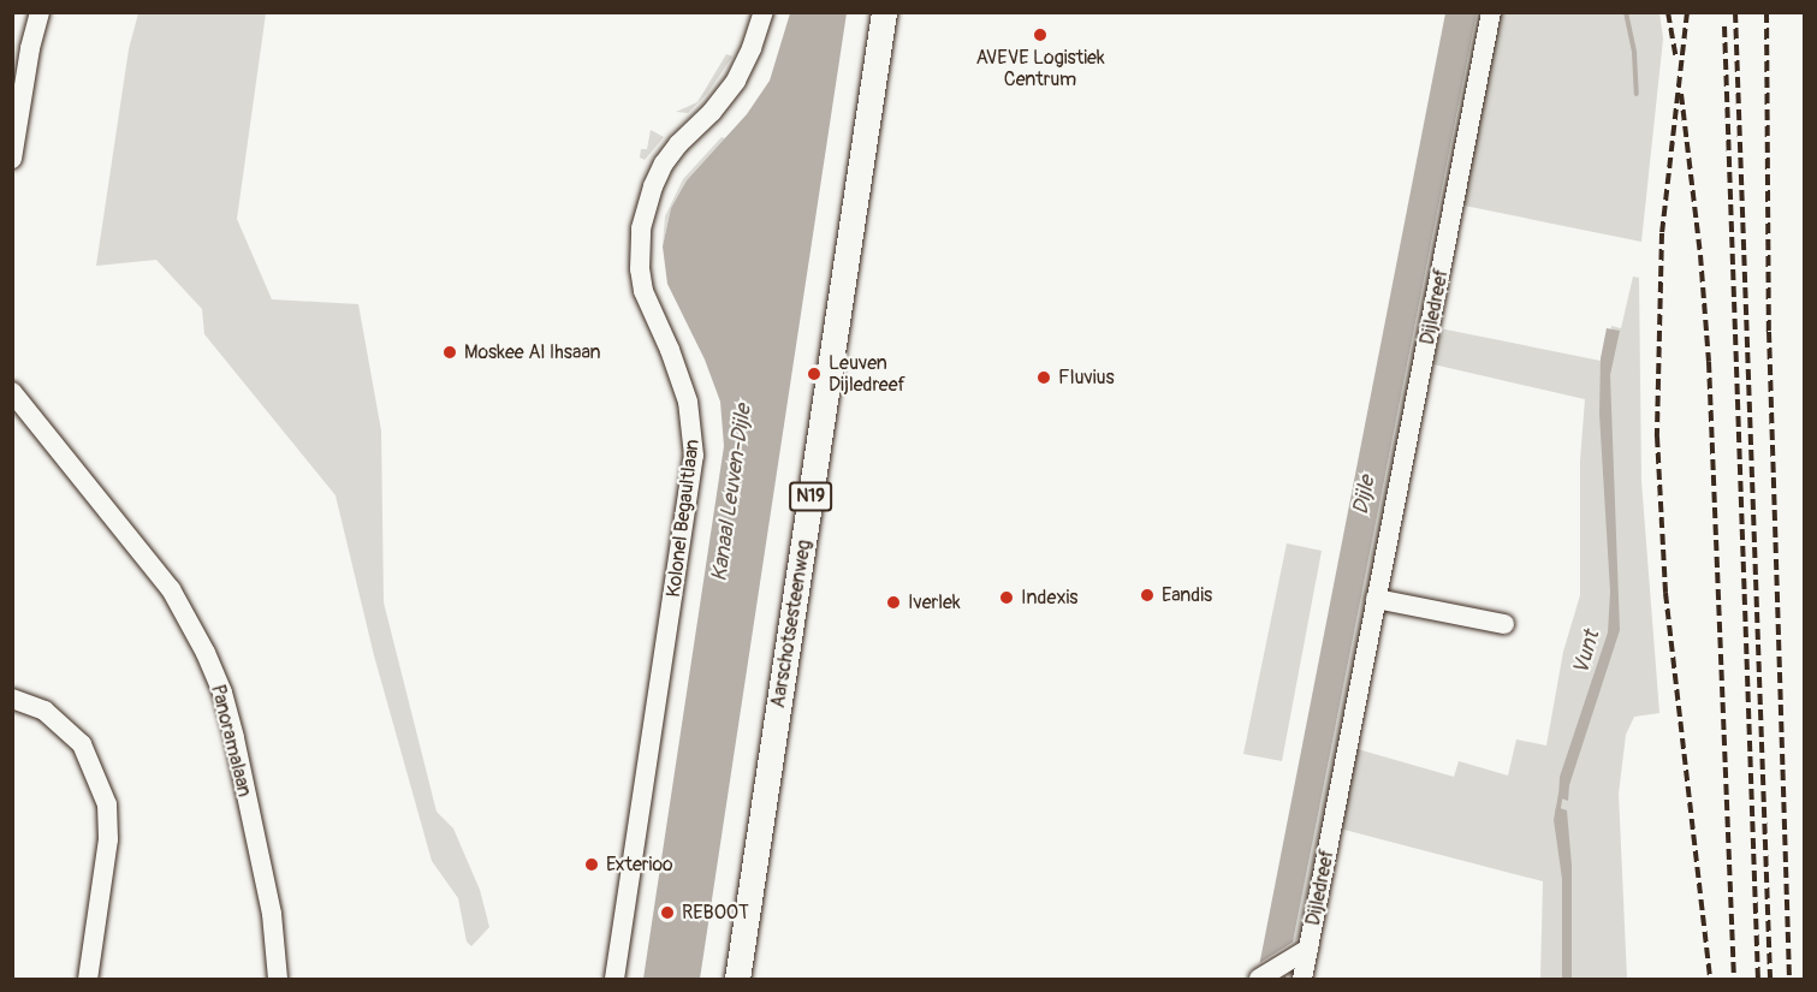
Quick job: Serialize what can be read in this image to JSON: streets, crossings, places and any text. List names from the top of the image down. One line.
{"streets":{"main road":["N19","Aarschotsesteenweg"],"street":["Dijledreef","Kolonel Begaultlaan","Panoramalaan"]},"water":["Kanaal Leuven-Dijle","Dijle","Vunt"],"places":["AVEVE Logistiek Centrum","Moskee Al Ihsaan","Leuven Dijledreef","Fluvius","Eandis","Indexis","Iverlek","Exterioo","REBOOT"]}
